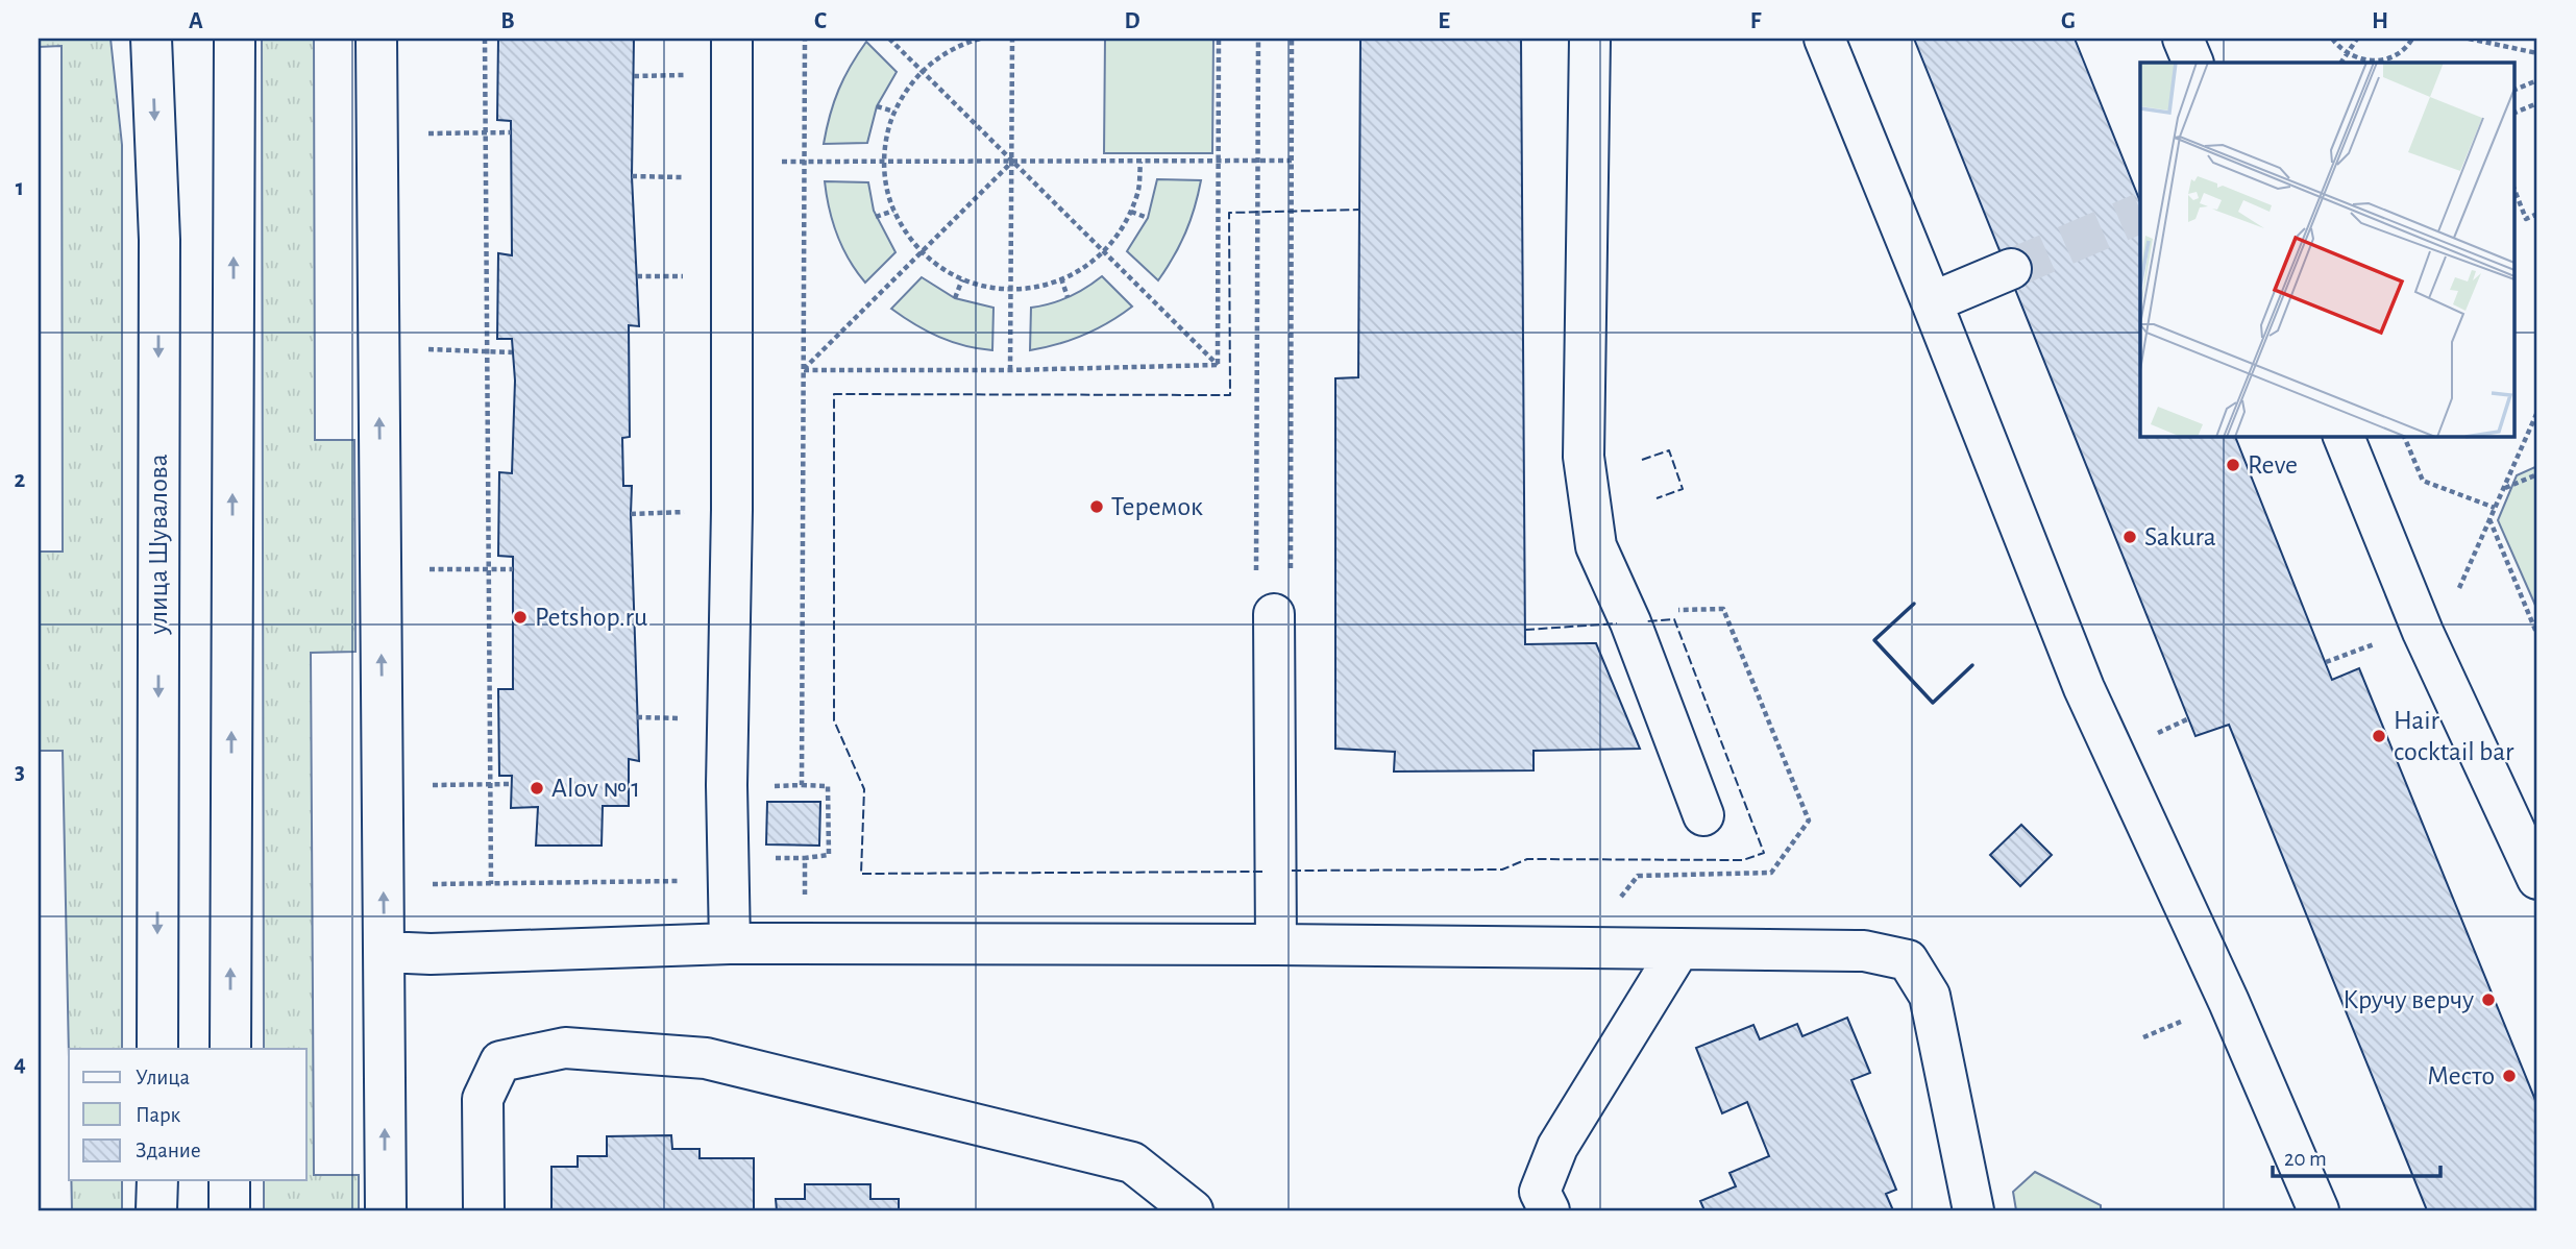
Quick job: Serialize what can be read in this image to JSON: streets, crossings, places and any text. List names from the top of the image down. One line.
{"streets":{"street":["улица Шувалова"]},"places":["Reve","Теремок","Sakura","Petshop.ru","Hair cocktail bar","Alov № 1","Кручу верчу","Место"],"legend":["Улица","Парк","Здание"],"scale_bar":"20 m","grid":{"columns":["A","B","C","D","E","F","G","H"],"rows":["1","2","3","4"]}}
